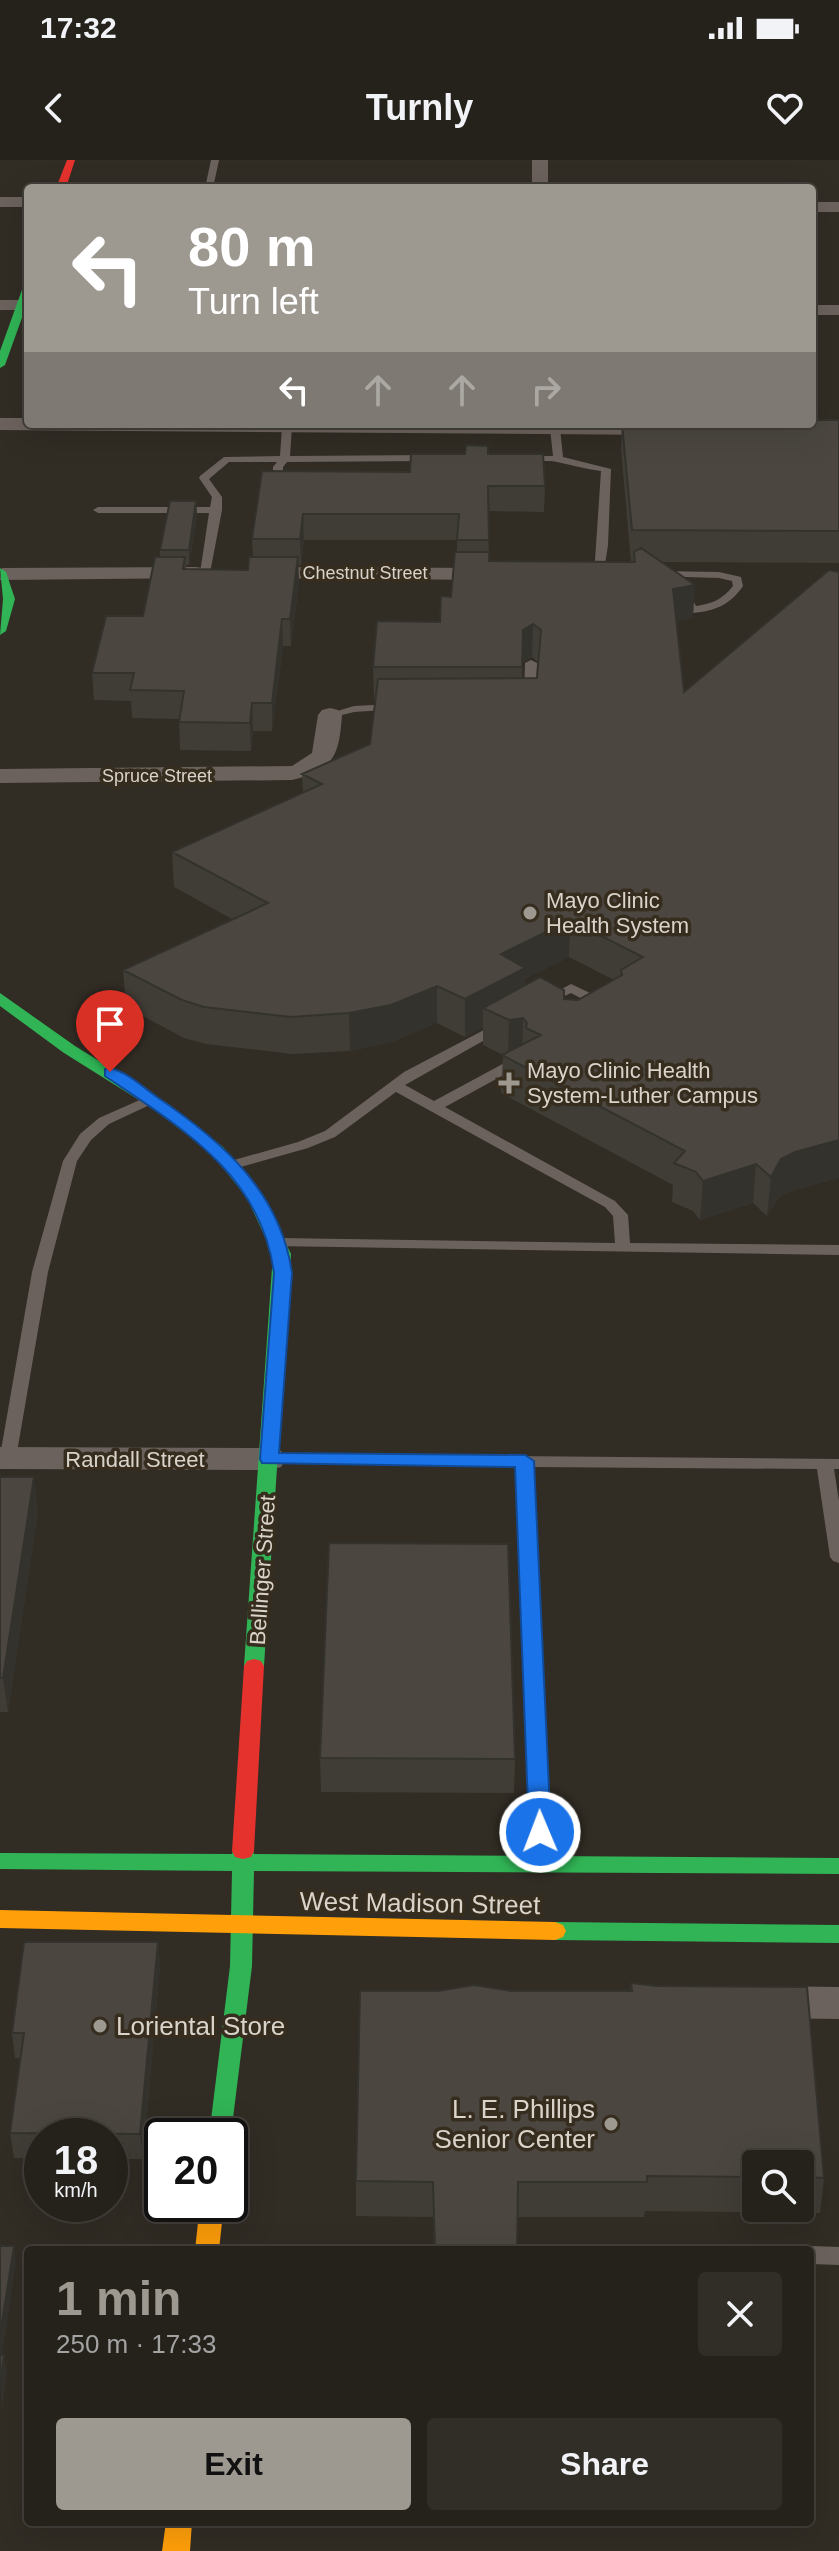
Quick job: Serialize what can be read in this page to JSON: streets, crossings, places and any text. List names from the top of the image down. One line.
{"streets":{"main road":["Bellinger Street","West Madison Street"],"street":["Chestnut Street","Spruce Street","Randall Street"]},"crossings":[["Randall Street","Bellinger Street"],["Bellinger Street","West Madison Street"]],"places":{"other":["Mayo Clinic Health System","Loriental Store","L. E. Phillips Senior Center"],"health":["Mayo Clinic Health System-Luther Campus"]},"page":{"status":"17:32","header":"Turnly","turn":["80 m","Turn left"],"speed":"18 km/h","limit":"20","heading":["1 min","250 m · 17:33"],"buttons":["Exit","Share"]}}
